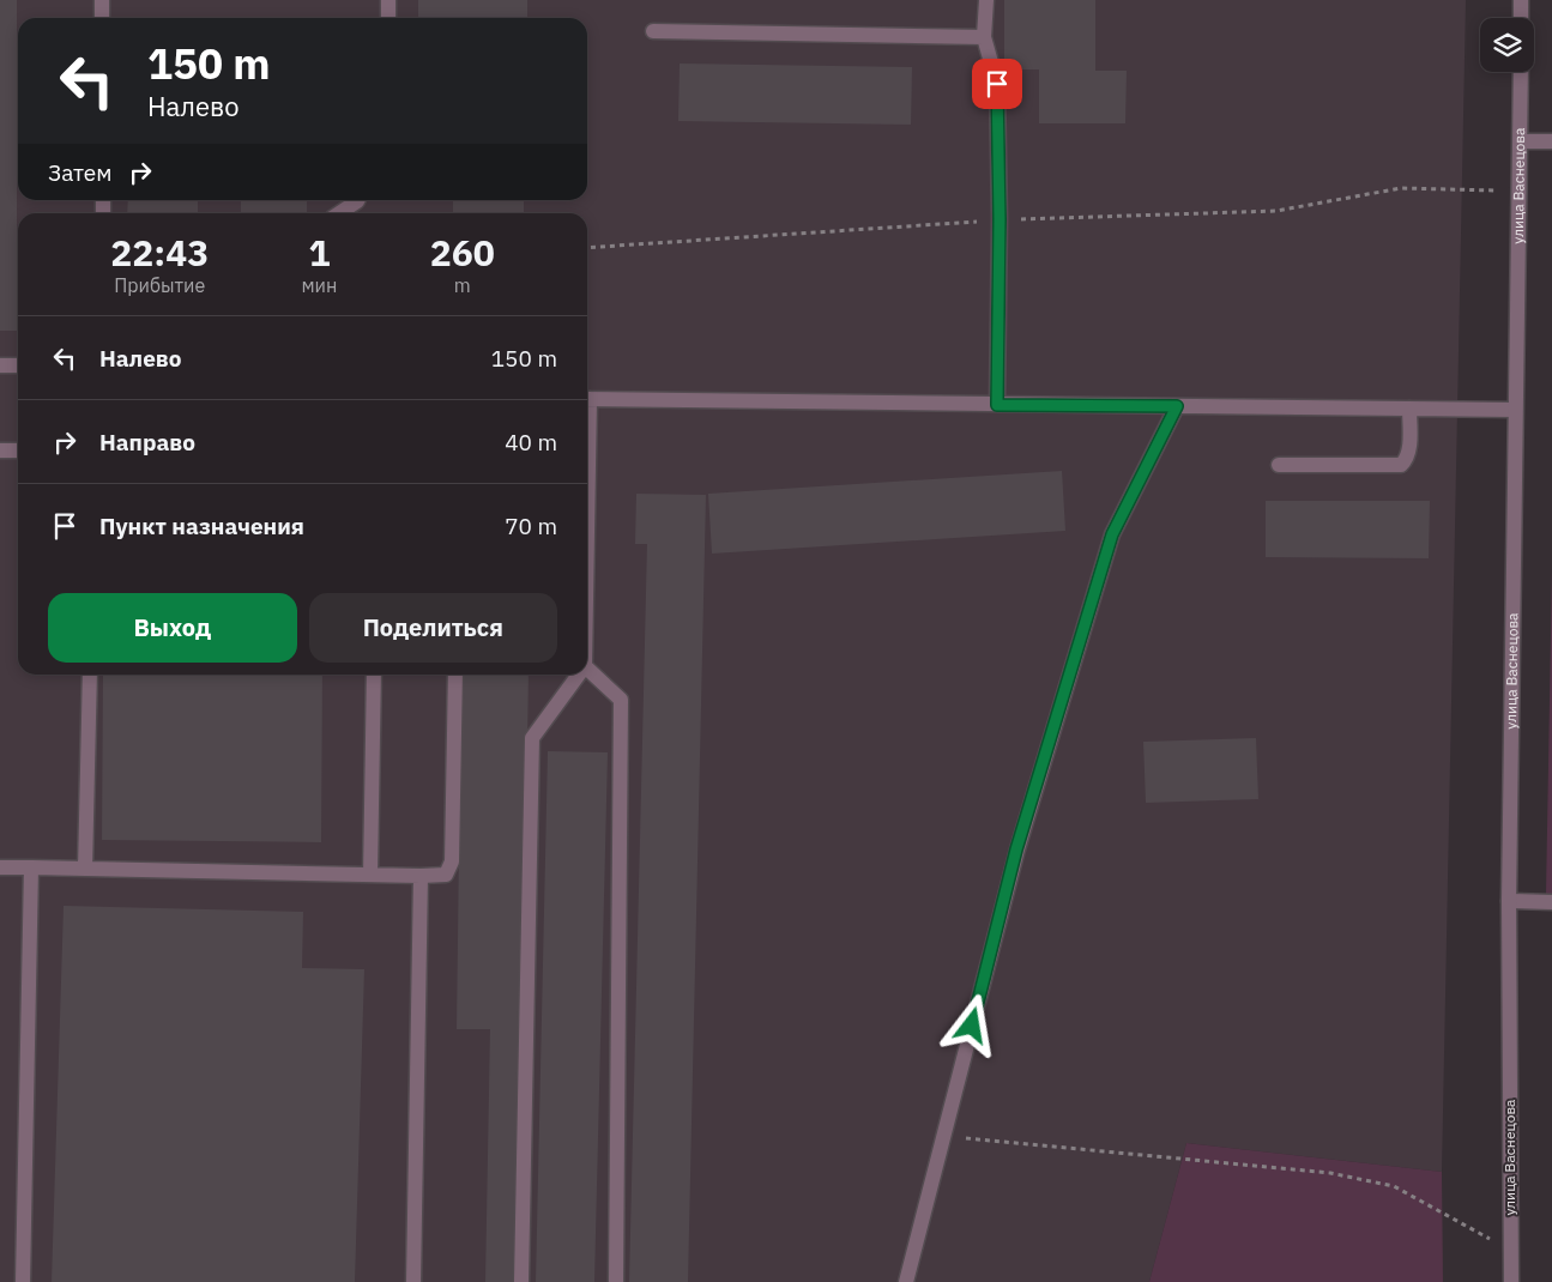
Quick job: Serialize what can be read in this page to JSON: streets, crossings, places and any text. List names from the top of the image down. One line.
{"streets":{"street":["улица Васнецова"]},"page":{"turn":["150 m","Налево"],"then":"Затем","eta":["22:43","Прибытие","1","мин","260","m"],"list":[{"name":"Налево","value":"150 m"},{"name":"Направо","value":"40 m"},{"name":"Пункт назначения","value":"70 m"}],"buttons":["Выход","Поделиться"]}}
